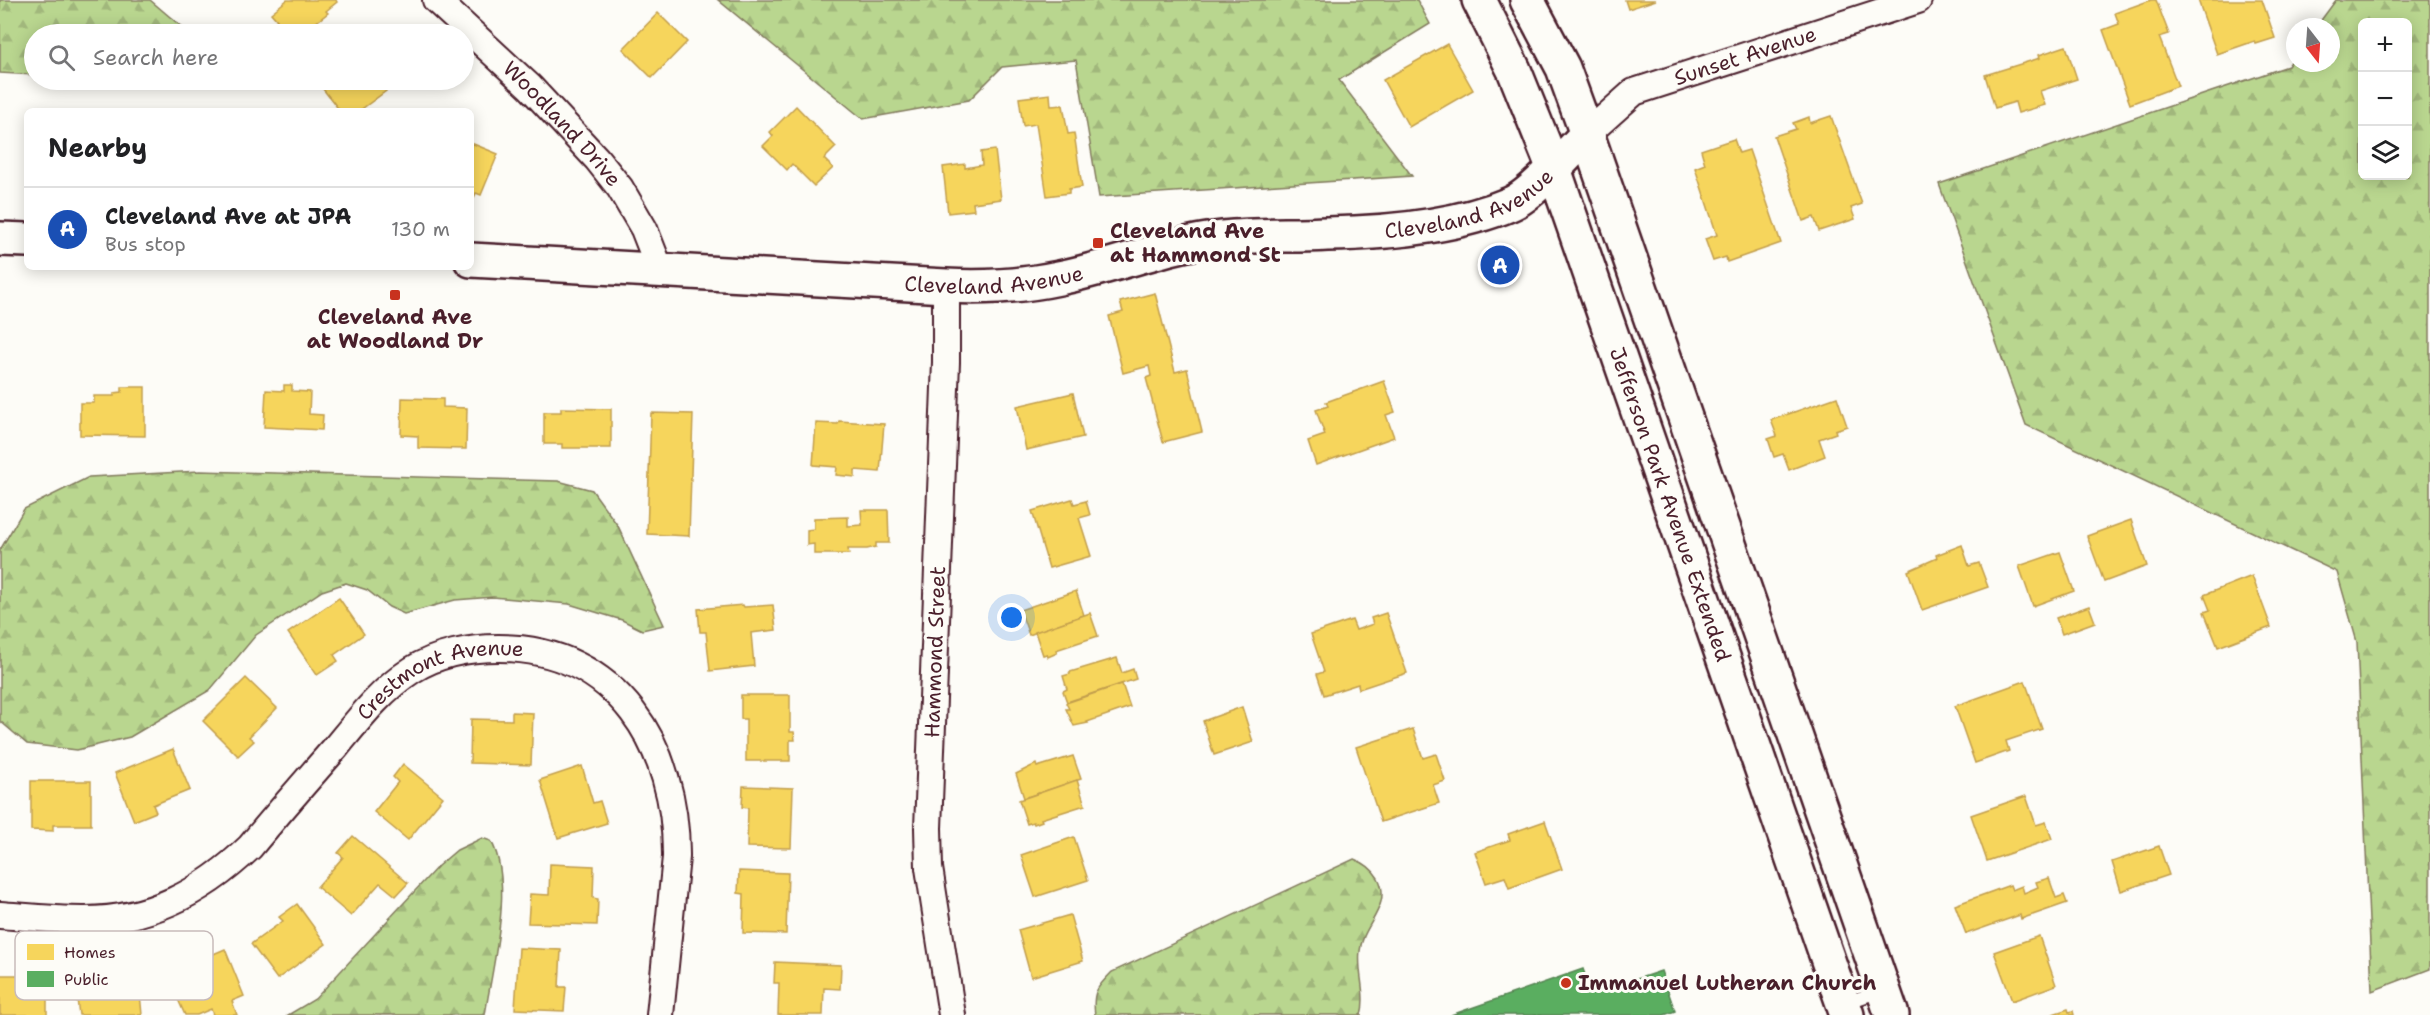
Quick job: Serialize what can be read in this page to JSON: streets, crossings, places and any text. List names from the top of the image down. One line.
{"streets":{"street":["Sunset Avenue","Woodland Drive","Cleveland Avenue","Jefferson Park Avenue Extended","Hammond Street","Crestmont Avenue"]},"crossings":[["Sunset Avenue","Cleveland Avenue"],["Woodland Drive","Cleveland Avenue"],["Cleveland Avenue","Jefferson Park Avenue Extended"],["Cleveland Avenue","Hammond Street"]],"places":{"transit":["Cleveland Ave at Hammond St","Cleveland Ave at Woodland Dr"],"other":["Immanuel Lutheran Church"]},"legend":["Homes","Public"],"north":"bottom","page":{"map_buttons":["+","−"],"search":"Search here","heading":"Nearby","list":[{"mark":"A","name":"Cleveland Ave at JPA","note":"Bus stop","value":"130 m"}],"pins":"A"}}
